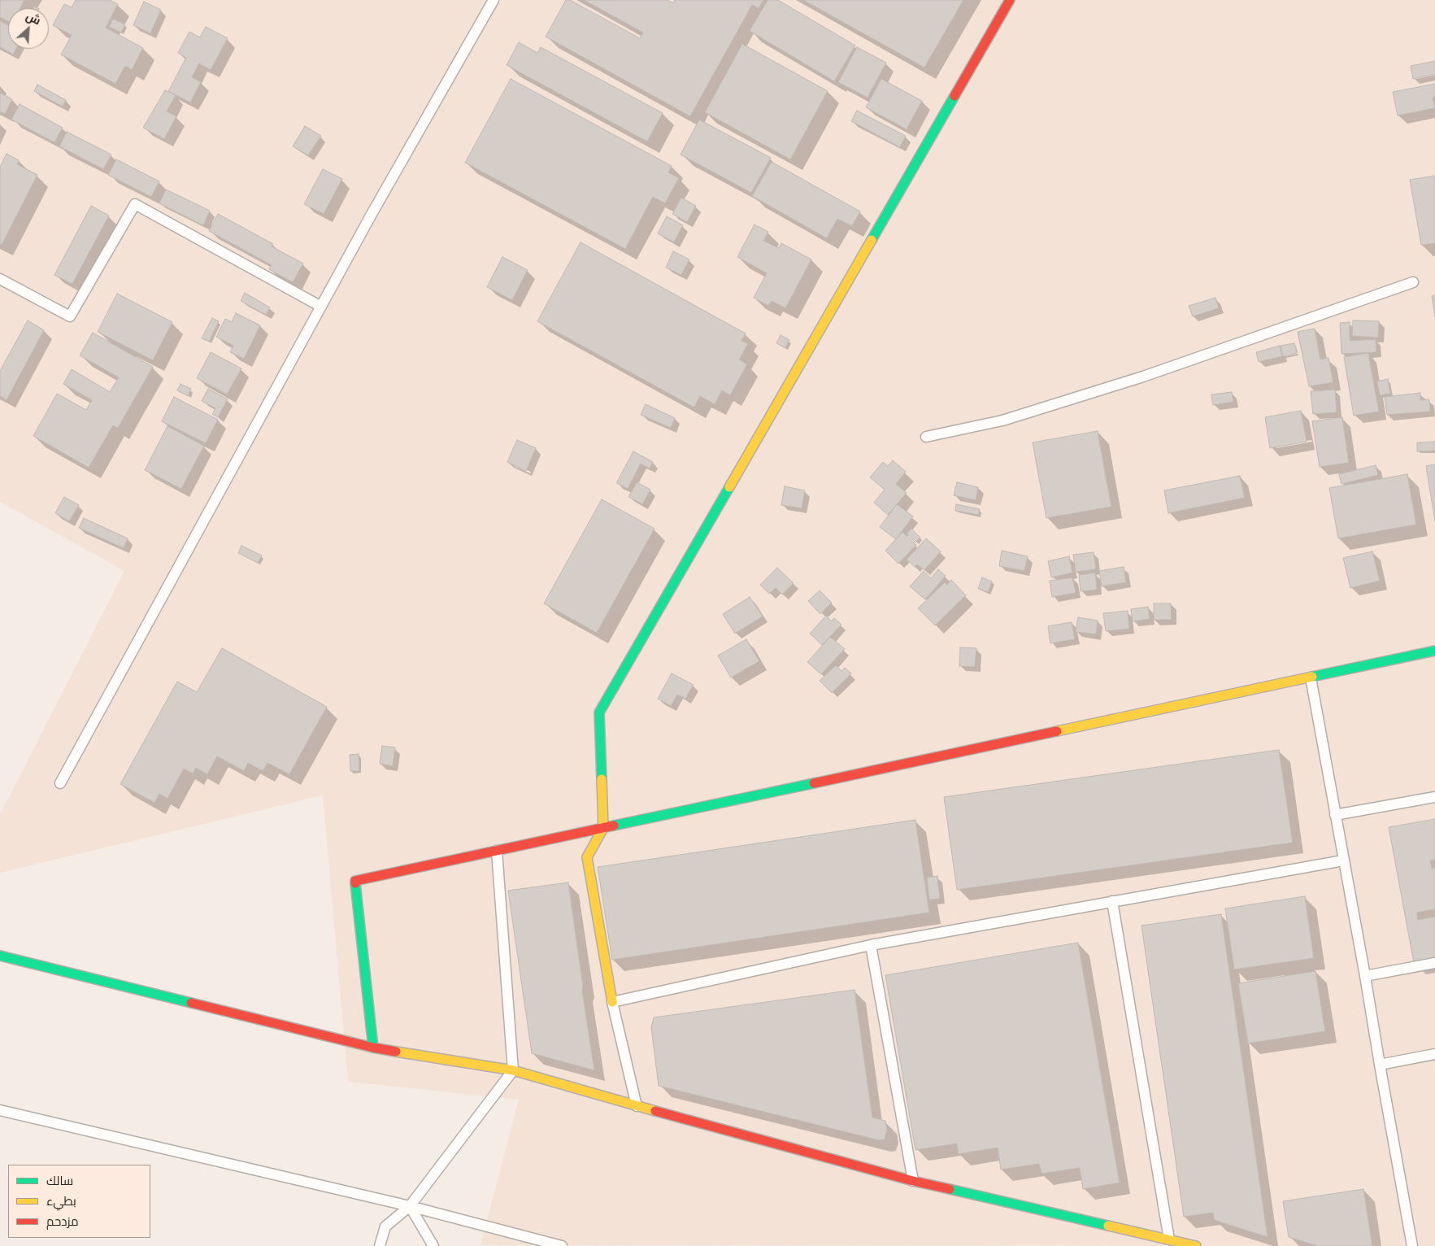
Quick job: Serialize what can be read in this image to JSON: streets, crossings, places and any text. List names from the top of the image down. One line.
{"legend":["سالك","بطيء","مزدحم"],"north":"top right"}
